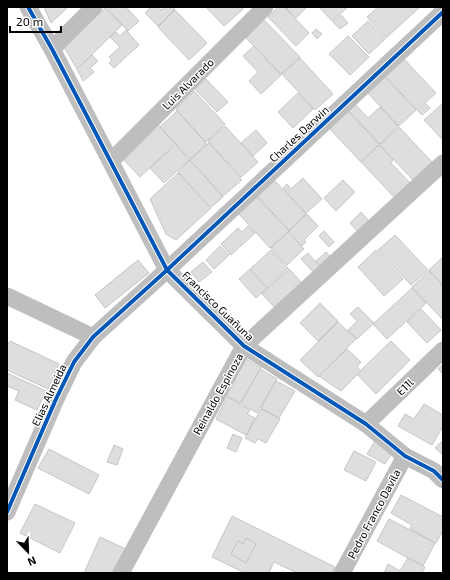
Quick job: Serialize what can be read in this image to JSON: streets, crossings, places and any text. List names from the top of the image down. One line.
{"streets":{"street":["Luis Alvarado","Charles Darwin","Francisco Guañuna","E11l","Reinaldo Espinoza","Elias Almeida","Pedro Franco Davila"]},"crossings":[["Luis Alvarado","Francisco Guañuna"],["Charles Darwin","Francisco Guañuna"],["Charles Darwin","Elias Almeida"],["Francisco Guañuna","E11l"],["Francisco Guañuna","Reinaldo Espinoza"],["Francisco Guañuna","Elias Almeida"],["Francisco Guañuna","Pedro Franco Davila"]],"scale_bar":"20 m","north":"bottom right"}
